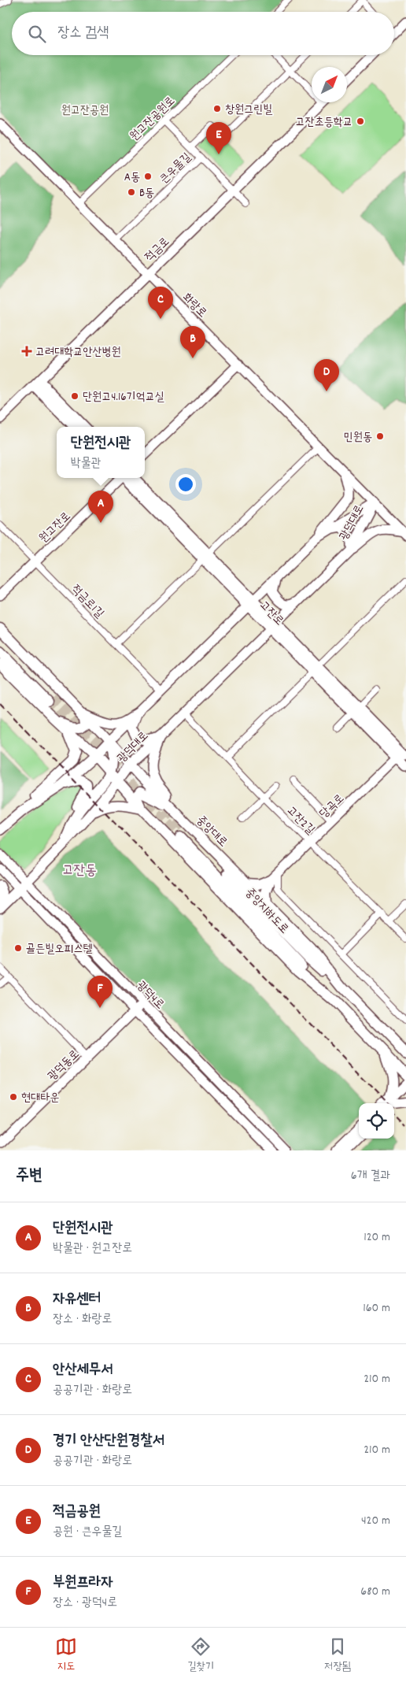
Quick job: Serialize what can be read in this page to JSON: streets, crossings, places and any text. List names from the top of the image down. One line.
{"streets":{"main road":["광덕대로","중앙대로","중앙지하도로"],"street":["원고잔공원로","큰우물길","적금로","화랑로","원고잔로","적금로1길","고잔로","당곡로","고잔2길","광덕4로","광덕동로"]},"crossings":[["원고잔공원로","화랑로"],["큰우물길","화랑로"],["적금로","화랑로"],["화랑로","광덕대로"],["광덕대로","적금로1길"],["광덕대로","고잔로"],["광덕대로","고잔2길"],["광덕대로","중앙대로"],["광덕대로","광덕4로"],["원고잔로","적금로1길"],["고잔로","당곡로"],["당곡로","고잔2길"],["중앙대로","중앙지하도로"],["광덕4로","광덕동로"]],"districts":["고잔동"],"parks":["원고잔공원"],"places":{"other":["창원그린빌","고잔초등학교","A동","B동","단원고4.16기억교실","민원동","골든빌오피스텔","현대타운"],"health":["고려대학교안산병원"]},"north":"top right","page":{"search":"장소 검색","pins":["E","C","B","D","A","F"],"popup":["단원전시관","박물관"],"heading":["주변","6개 결과"],"list":[{"mark":"A","name":"단원전시관","note":"박물관 · 원고잔로","value":"120 m"},{"mark":"B","name":"자유센터","note":"장소 · 화랑로","value":"160 m"},{"mark":"C","name":"안산세무서","note":"공공기관 · 화랑로","value":"210 m"},{"mark":"D","name":"경기 안산단원경찰서","note":"공공기관 · 화랑로","value":"210 m"},{"mark":"E","name":"적금공원","note":"공원 · 큰우물길","value":"420 m"},{"mark":"F","name":"부원프라자","note":"장소 · 광덕4로","value":"680 m"}],"nav":["지도","길찾기","저장됨"]}}
